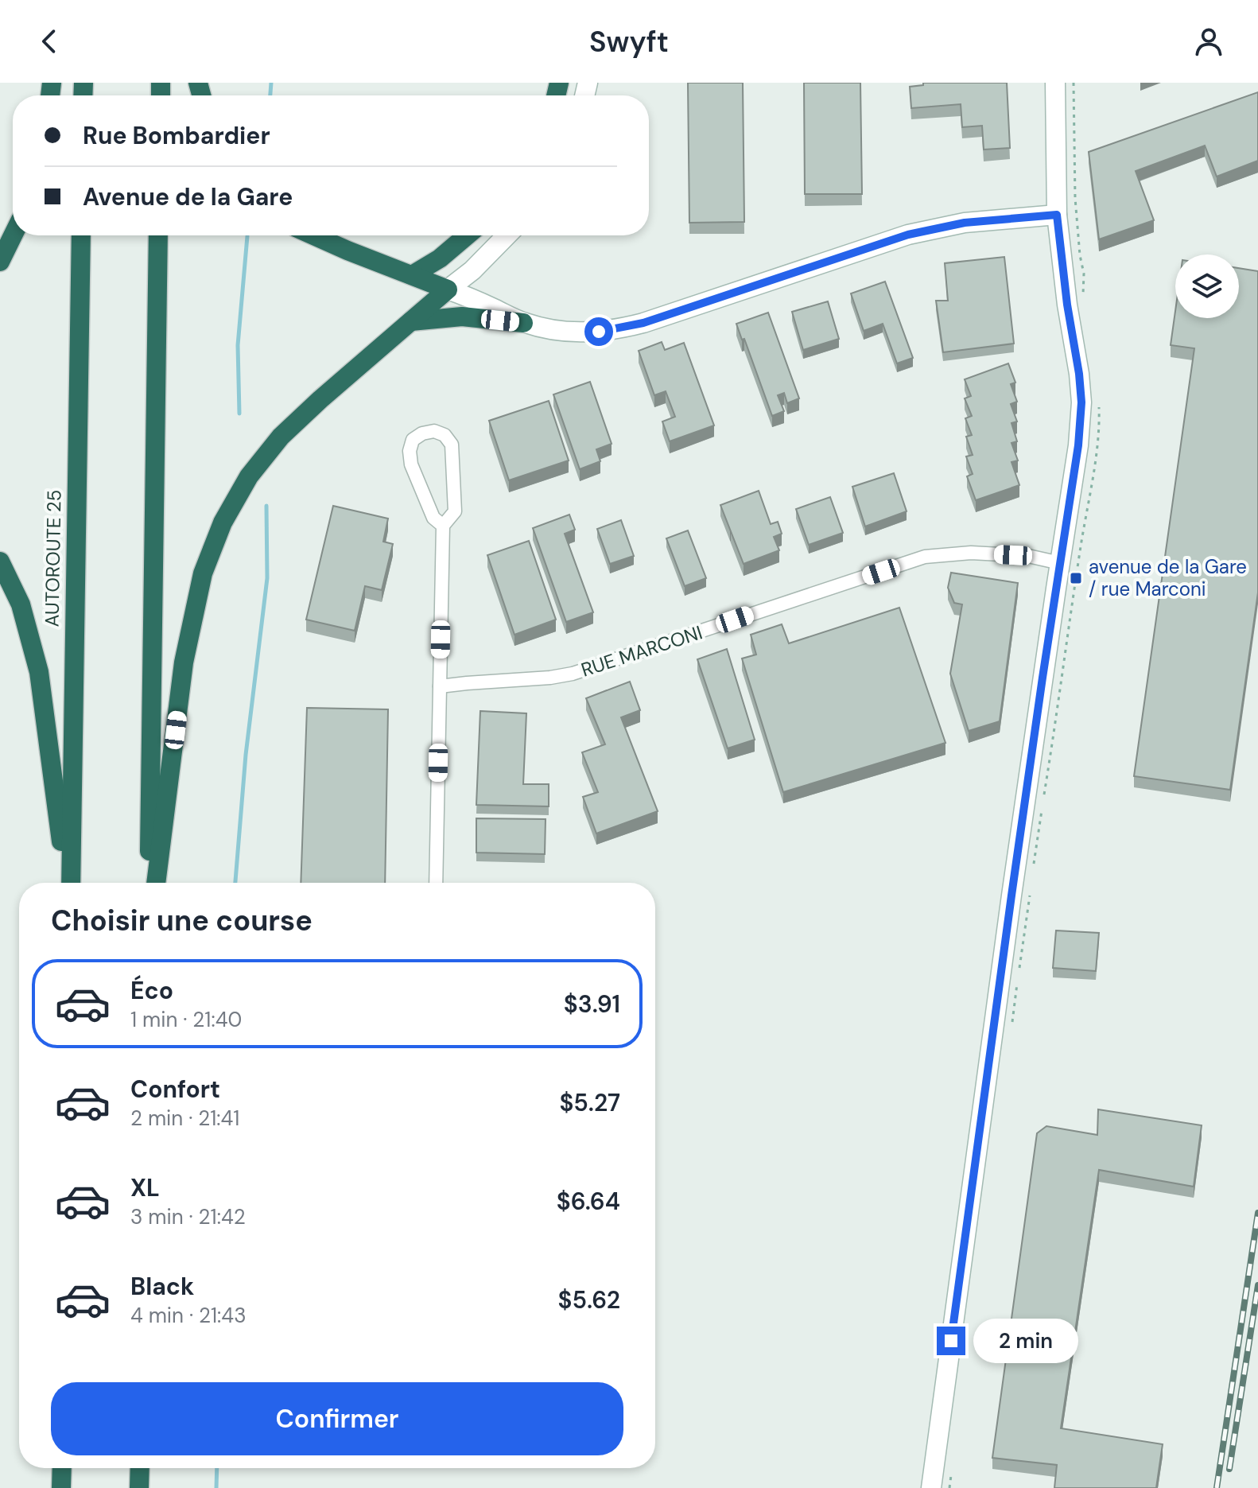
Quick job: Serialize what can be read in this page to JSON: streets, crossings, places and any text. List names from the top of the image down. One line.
{"streets":{"highway":["AUTOROUTE 25"],"street":["RUE MARCONI"]},"places":{"transit":["avenue de la Gare / rue Marconi"]},"page":{"header":"Swyft","banner":["Rue Bombardier","Avenue de la Gare"],"heading":"Choisir une course","list":[{"name":"Éco","note":"1 min · 21:40","value":"$3.91"},{"name":"Confort","note":"2 min · 21:41","value":"$5.27"},{"name":"XL","note":"3 min · 21:42","value":"$6.64"},{"name":"Black","note":"4 min · 21:43","value":"$5.62"}],"bubble":"2 min","buttons":"Confirmer"}}
